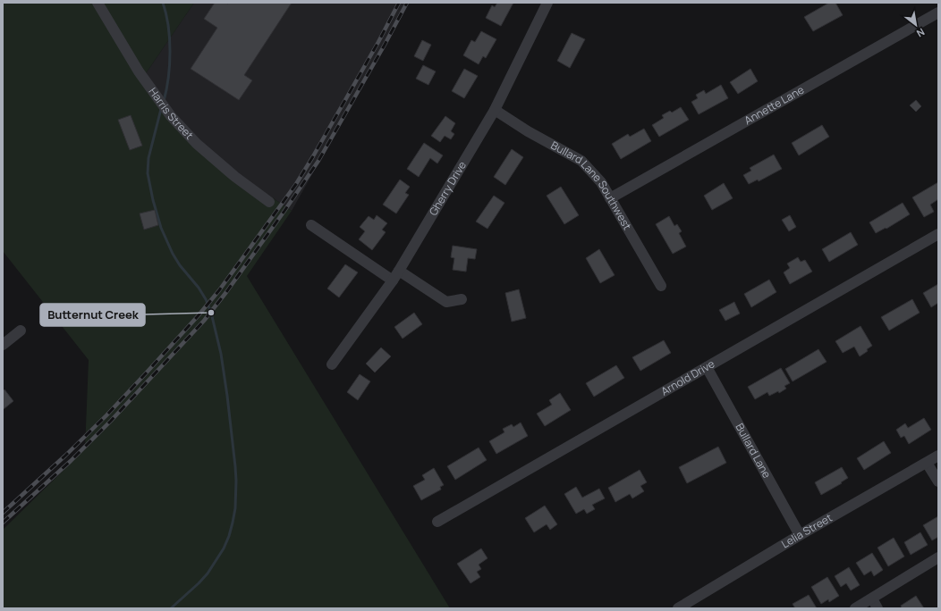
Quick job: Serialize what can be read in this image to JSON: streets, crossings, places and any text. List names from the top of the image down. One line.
{"streets":{"street":["Annette Lane","Harris Street","Bullard Lane Southwest","Gherry Drive","Arnold Drive","Bullard Lane","Lelia Street"]},"crossings":[["Annette Lane","Bullard Lane Southwest"],["Bullard Lane Southwest","Gherry Drive"],["Arnold Drive","Bullard Lane"],["Bullard Lane","Lelia Street"]],"places":["Butternut Creek"],"north":"bottom right"}
